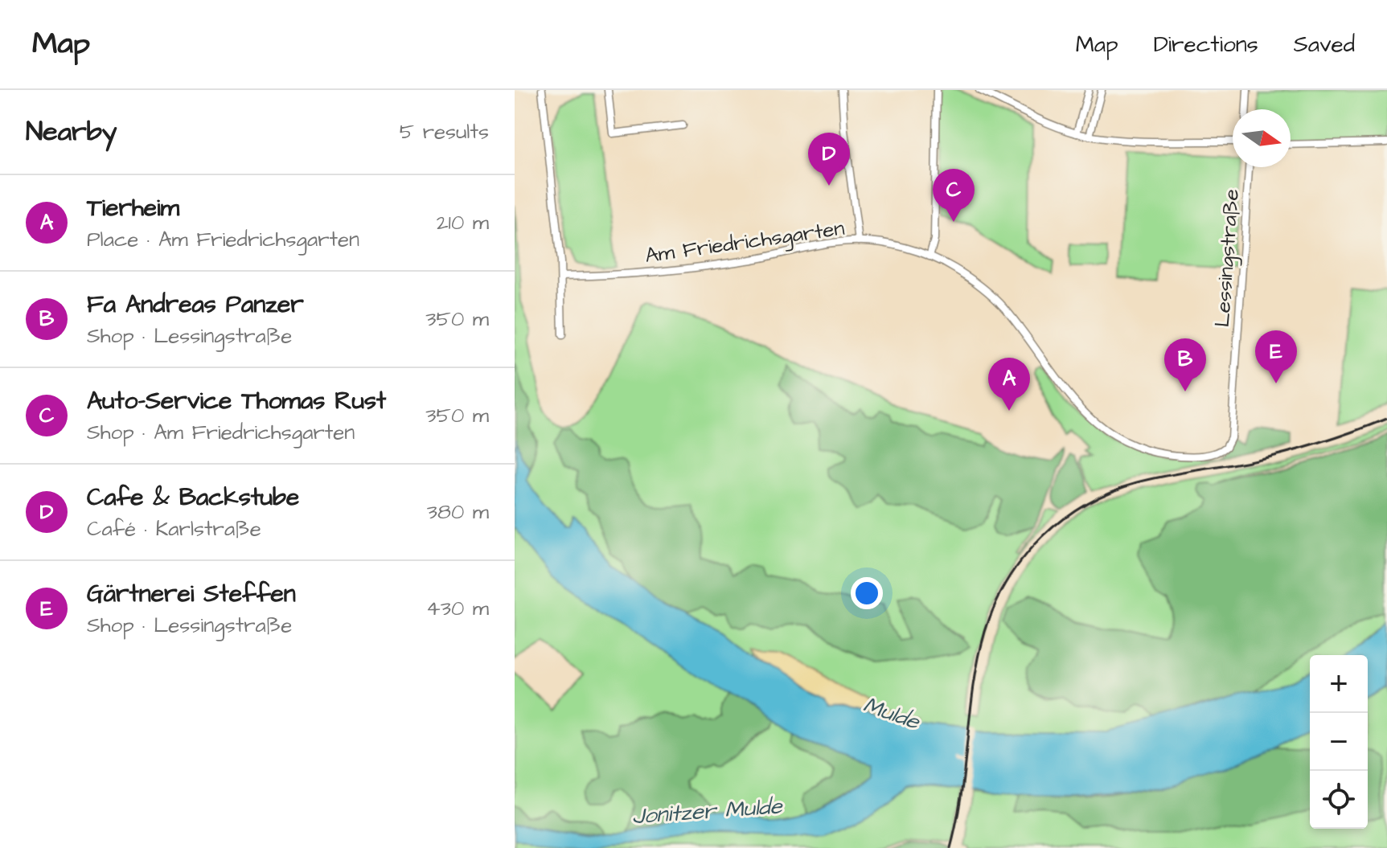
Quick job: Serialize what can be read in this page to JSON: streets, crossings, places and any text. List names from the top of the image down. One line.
{"streets":{"street":["Am Friedrichsgarten","Lessingstraße"]},"crossings":[["Am Friedrichsgarten","Lessingstraße"]],"water":["Mulde","Jonitzer Mulde"],"north":"right","page":{"header":"Map","nav":["Map","Directions","Saved"],"heading":["Nearby","5 results"],"pins":["D","C","E","B","A"],"list":[{"mark":"A","name":"Tierheim","note":"Place · Am Friedrichsgarten","value":"210 m"},{"mark":"B","name":"Fa Andreas Panzer","note":"Shop · Lessingstraße","value":"350 m"},{"mark":"C","name":"Auto-Service Thomas Rust","note":"Shop · Am Friedrichsgarten","value":"350 m"},{"mark":"D","name":"Cafe & Backstube","note":"Café · Karlstraße","value":"380 m"},{"mark":"E","name":"Gärtnerei Steffen","note":"Shop · Lessingstraße","value":"430 m"}],"map_buttons":["+","−"]}}
